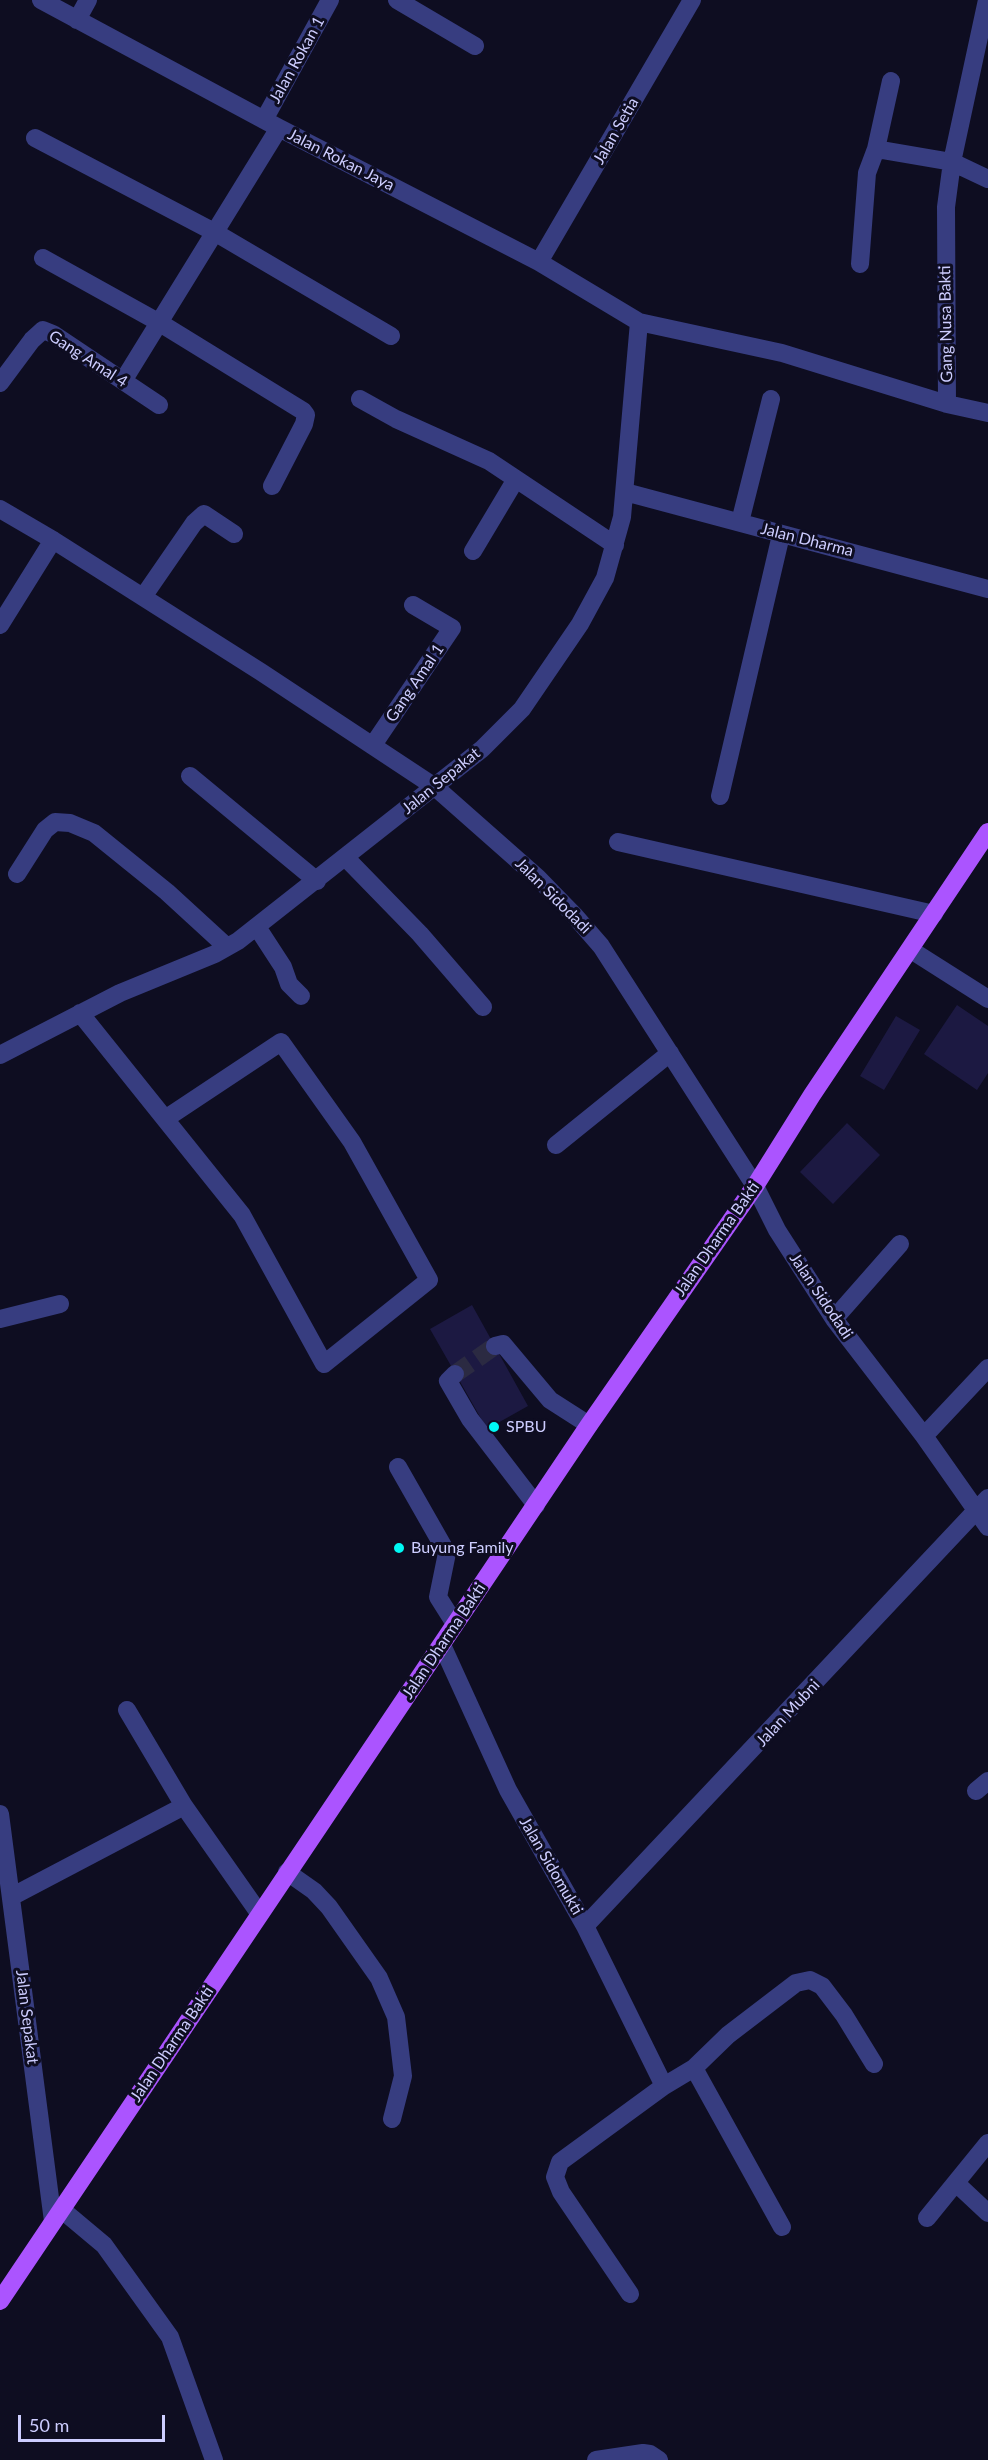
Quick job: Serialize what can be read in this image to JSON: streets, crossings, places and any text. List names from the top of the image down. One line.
{"streets":{"main road":["Jalan Dharma Bakti"],"street":["Jalan Rokan 1","Jalan Setia","Jalan Rokan Jaya","Gang Nusa Bakti","Gang Amal 4","Jalan Dharma","Gang Amal 1","Jalan Sepakat","Jalan Sidodadi","Jalan Mubni","Jalan Sidomukti"]},"crossings":[["Jalan Rokan 1","Jalan Rokan Jaya"],["Jalan Rokan 1","Gang Amal 4"],["Jalan Setia","Jalan Rokan Jaya"],["Jalan Rokan Jaya","Gang Nusa Bakti"],["Jalan Rokan Jaya","Jalan Sepakat"],["Gang Nusa Bakti","Jalan Sepakat"],["Jalan Dharma","Jalan Sepakat"],["Gang Amal 1","Jalan Sidodadi"],["Jalan Sepakat","Jalan Sidodadi"],["Jalan Sepakat","Jalan Dharma Bakti"],["Jalan Sidodadi","Jalan Dharma Bakti"],["Jalan Sidodadi","Jalan Mubni"],["Jalan Dharma Bakti","Jalan Sidomukti"],["Jalan Mubni","Jalan Sidomukti"]],"places":["SPBU","Buyung Family"],"scale_bar":"50 m"}
